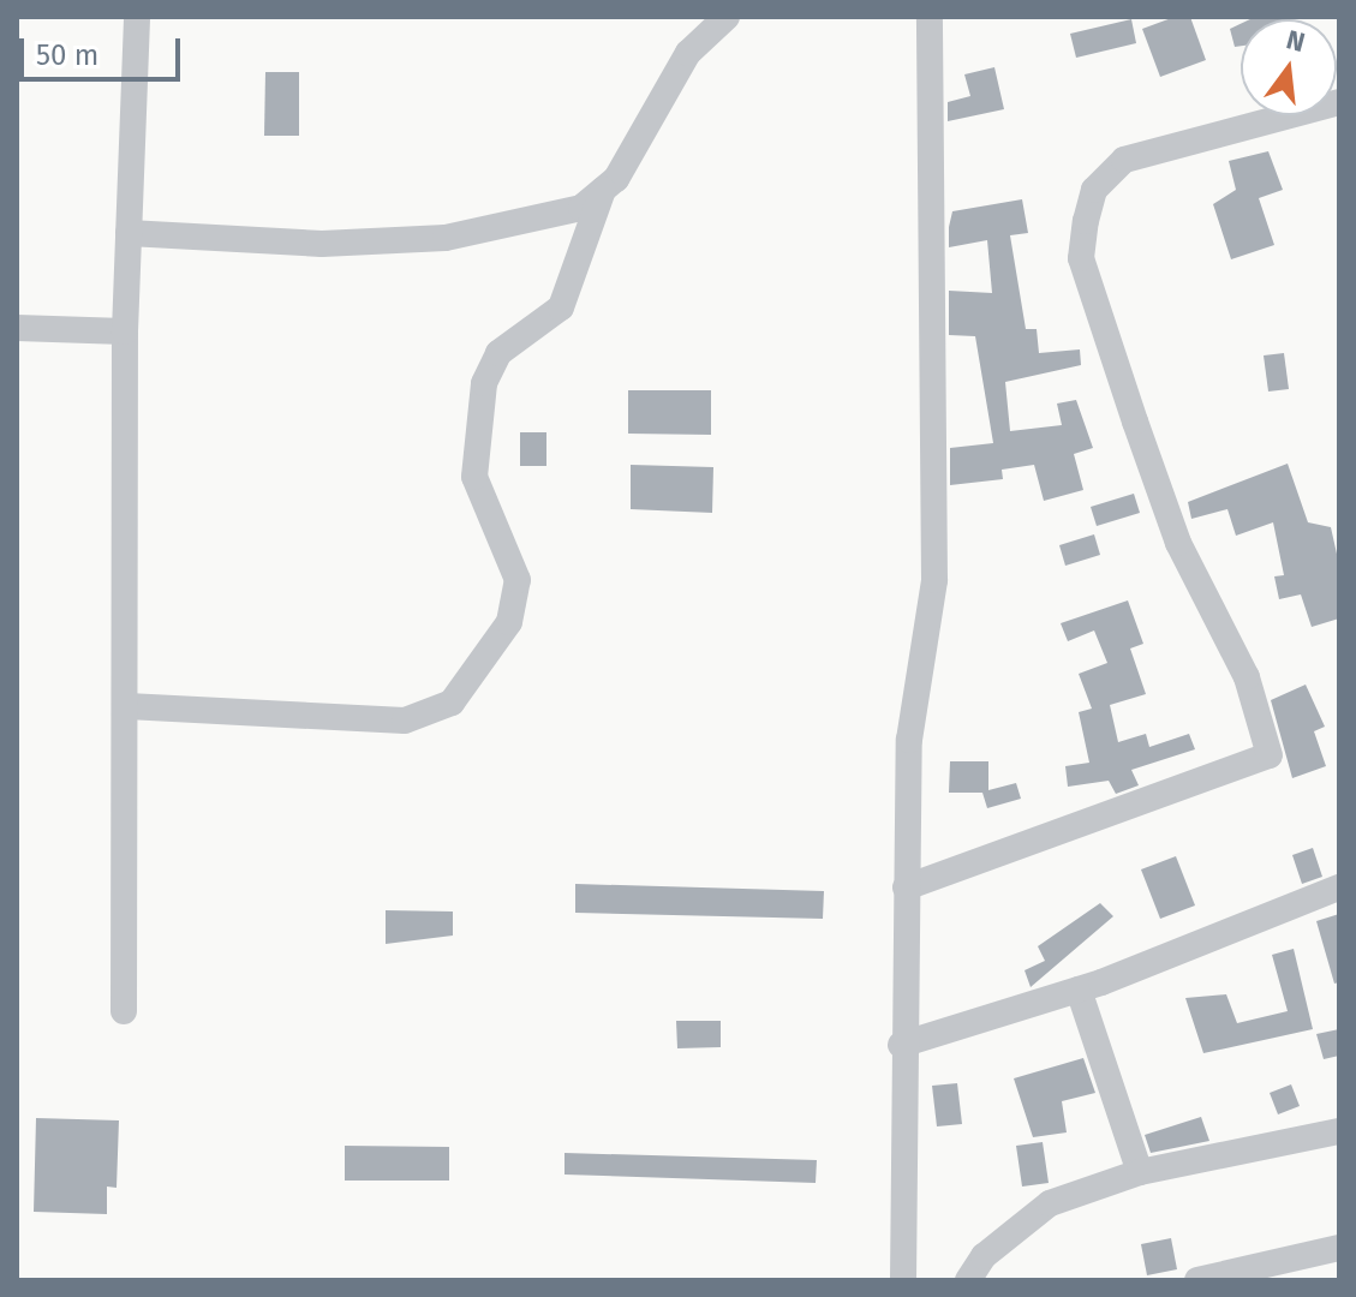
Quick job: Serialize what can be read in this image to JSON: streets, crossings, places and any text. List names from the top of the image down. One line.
{"scale_bar":"50 m","north":"top"}
